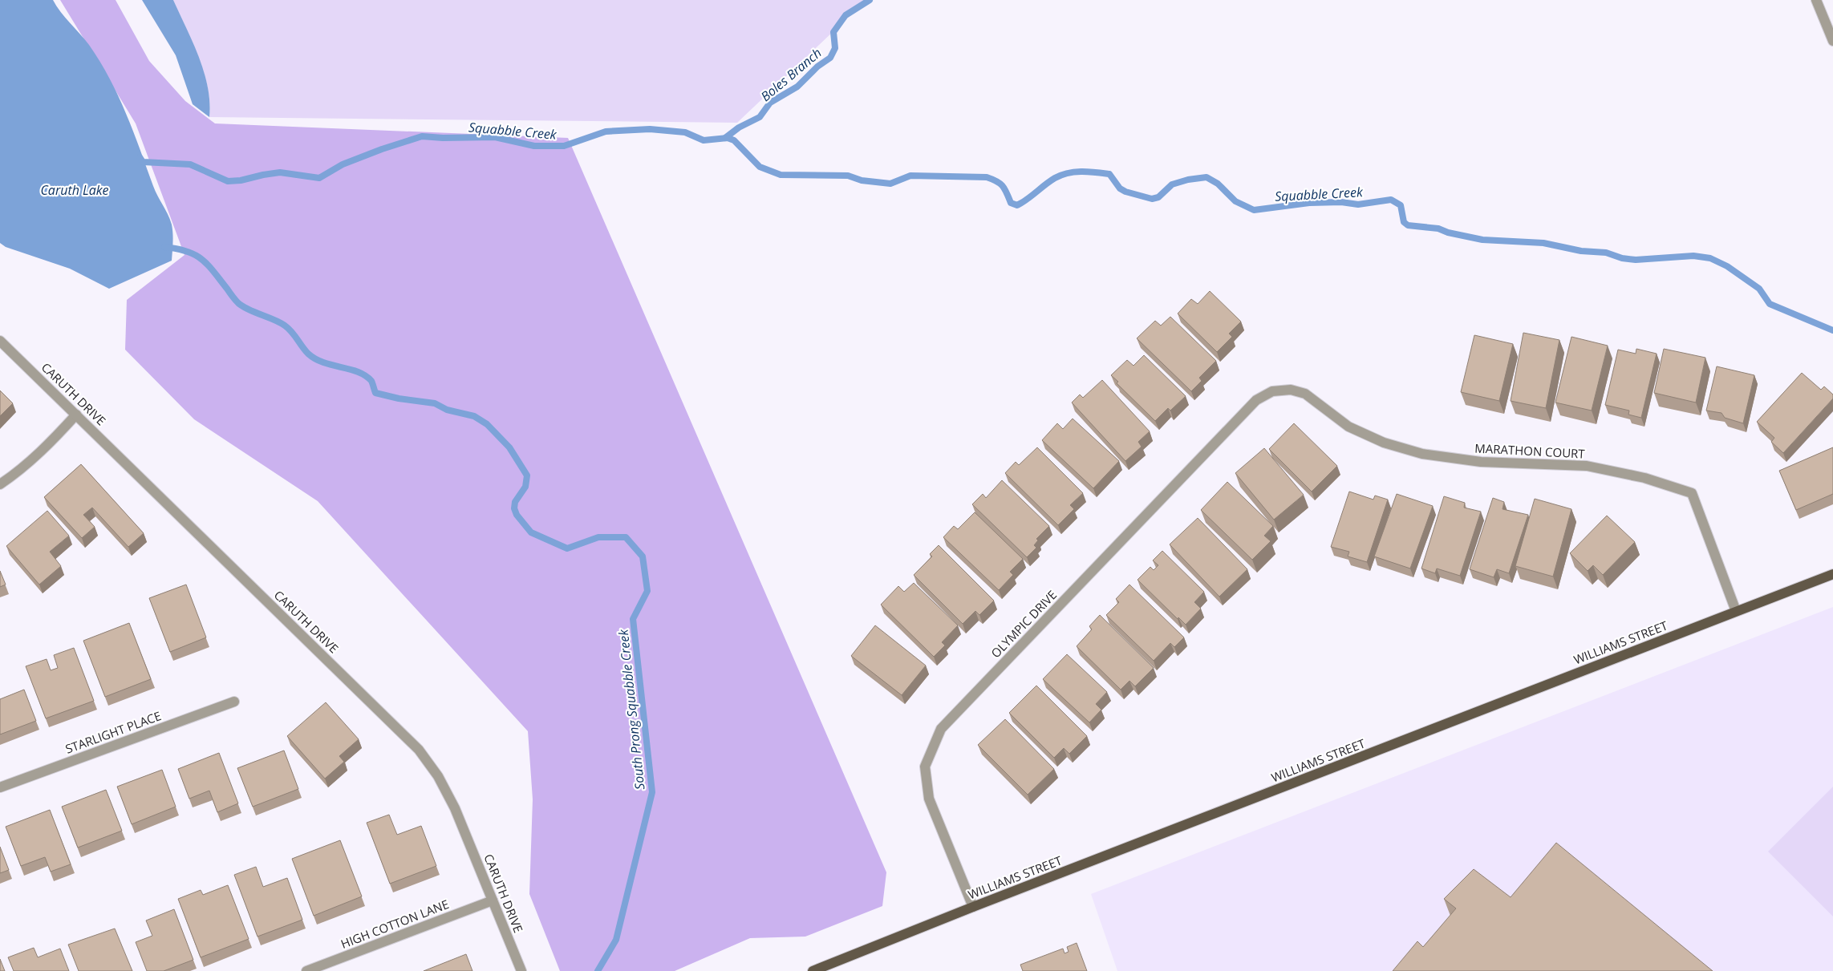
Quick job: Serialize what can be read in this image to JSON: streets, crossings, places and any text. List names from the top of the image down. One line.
{"streets":{"main road":["WILLIAMS STREET"],"street":["CARUTH DRIVE","MARATHON COURT","OLYMPIC DRIVE","STARLIGHT PLACE","HIGH COTTON LANE"]},"crossings":[["CARUTH DRIVE","HIGH COTTON LANE"],["MARATHON COURT","OLYMPIC DRIVE"],["MARATHON COURT","WILLIAMS STREET"],["OLYMPIC DRIVE","WILLIAMS STREET"]],"water":["Boles Branch","Squabble Creek","Caruth Lake","South Prong Squabble Creek"]}
